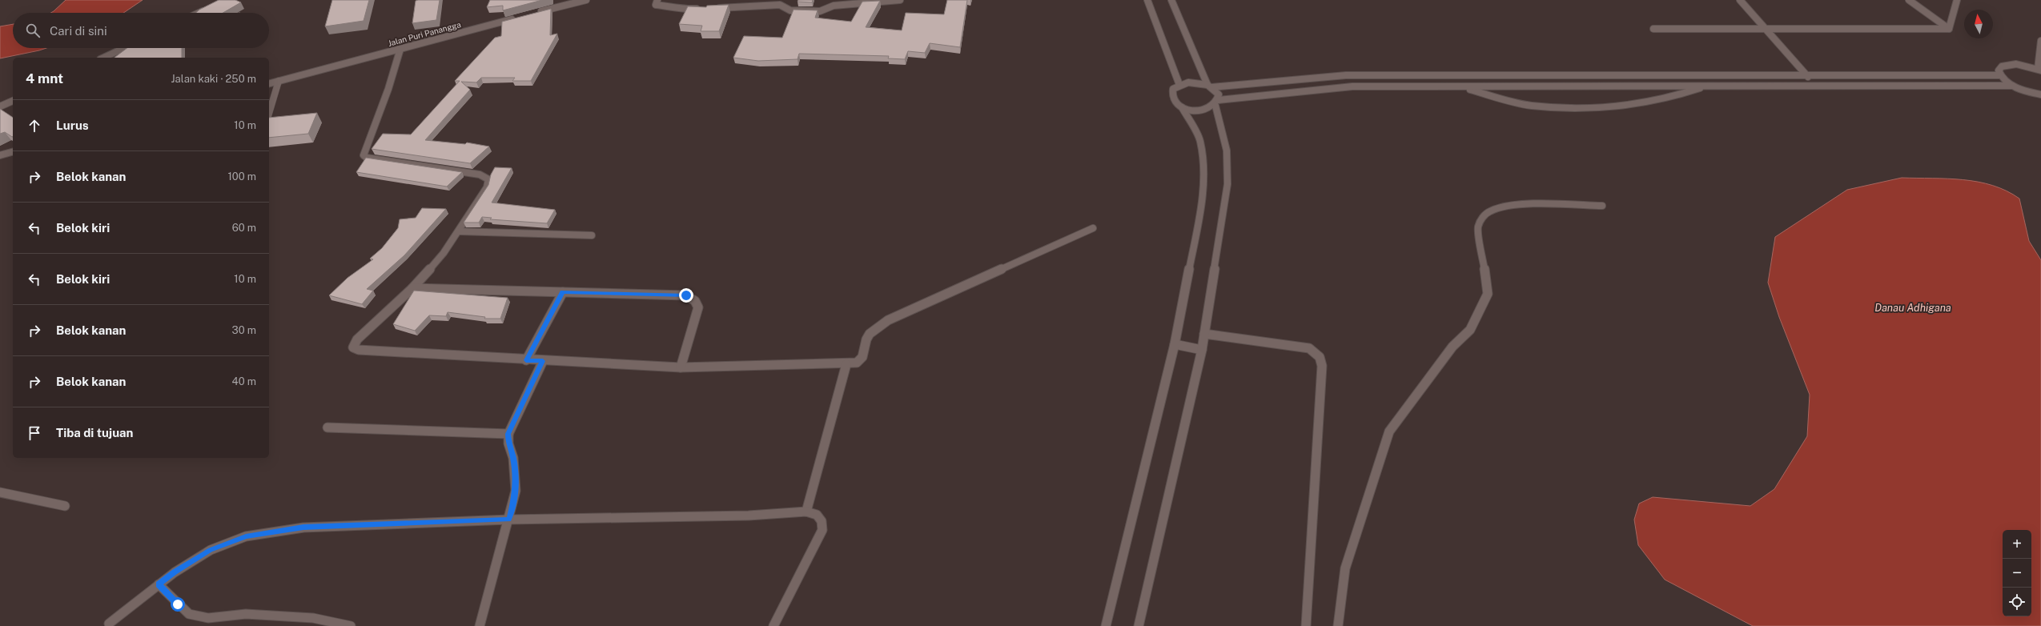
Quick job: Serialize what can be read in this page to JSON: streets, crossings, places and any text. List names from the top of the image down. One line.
{"streets":{"street":["Jalan Puri Panangga"]},"water":["Danau Adhigana"],"north":"top","page":{"search":"Cari di sini","heading":["4 mnt","Jalan kaki · 250 m"],"list":[["Lurus","10 m"],["Belok kanan","100 m"],["Belok kiri","60 m"],["Belok kiri","10 m"],["Belok kanan","30 m"],["Belok kanan","40 m"],"Tiba di tujuan"],"map_buttons":["+","−"]}}
